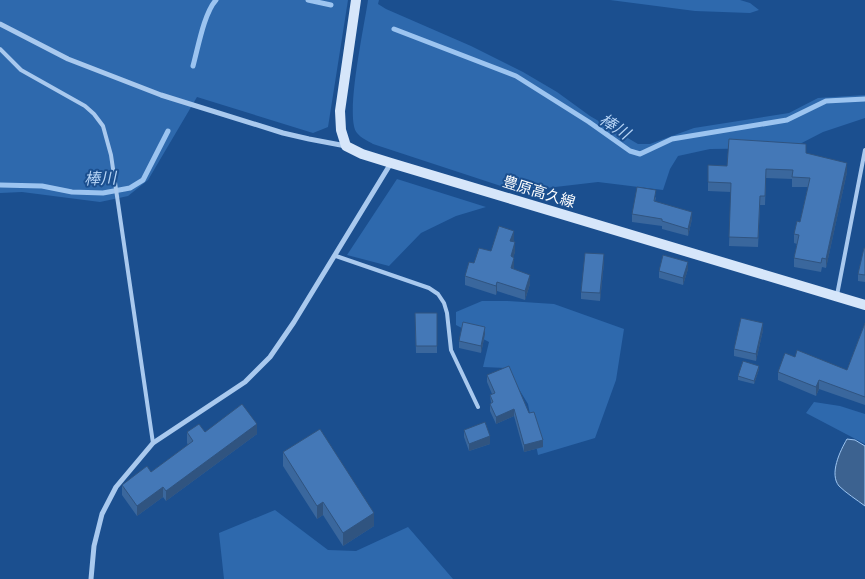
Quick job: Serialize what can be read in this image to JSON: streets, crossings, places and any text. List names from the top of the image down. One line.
{"streets":{"main road":["豊原高久線"]},"water":["棒川"]}
